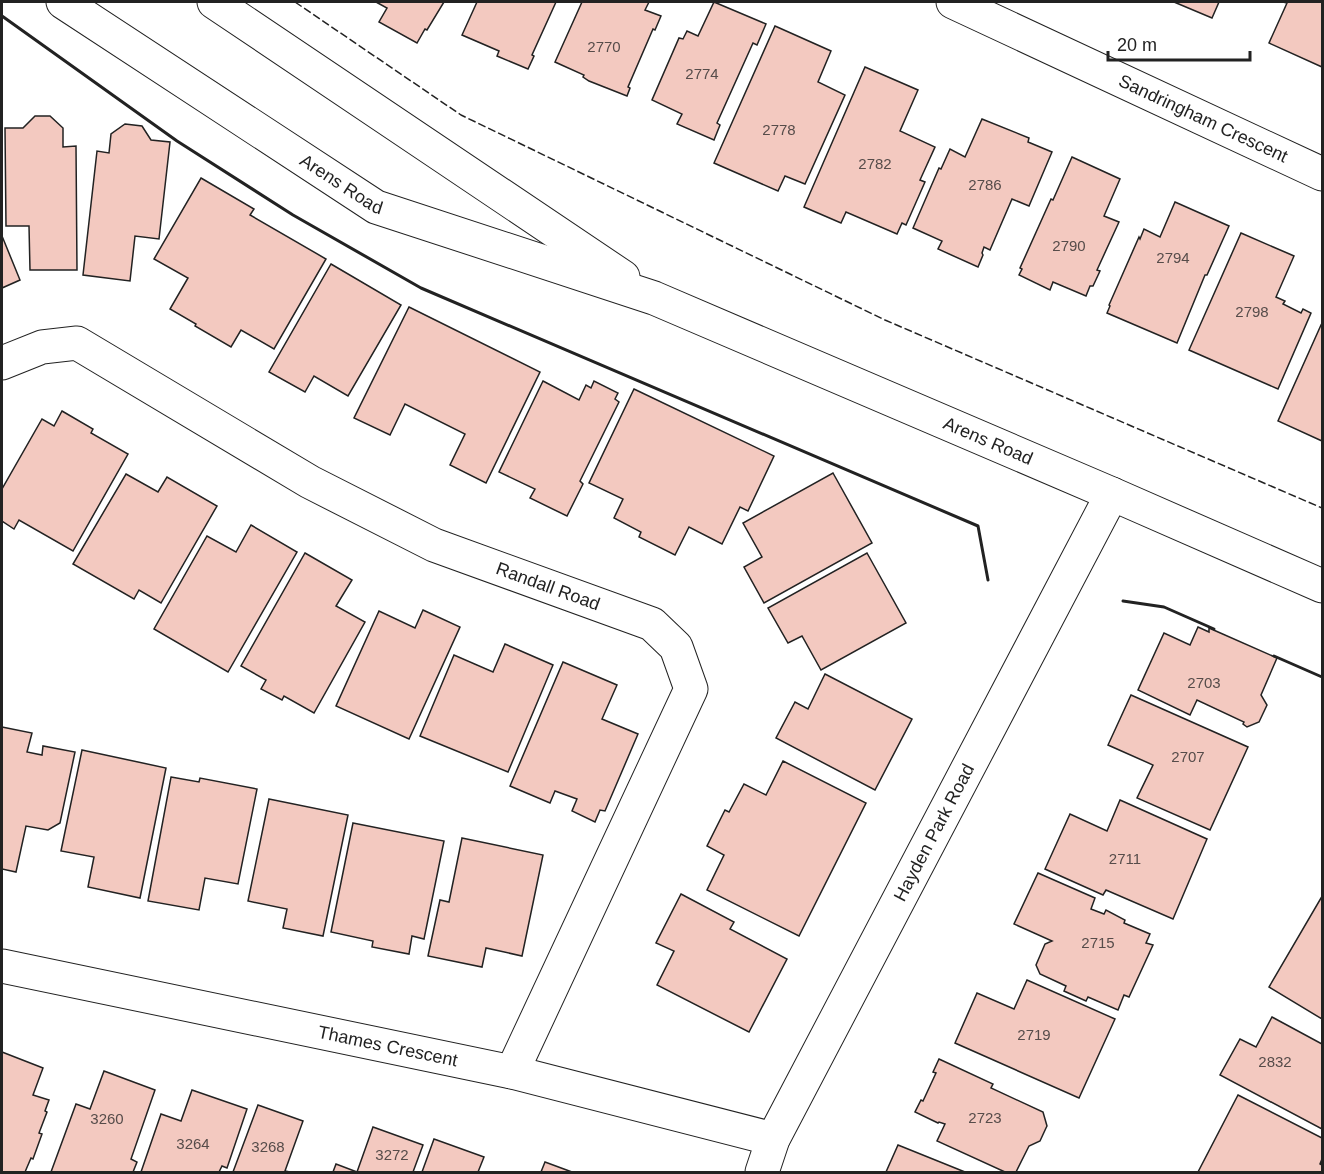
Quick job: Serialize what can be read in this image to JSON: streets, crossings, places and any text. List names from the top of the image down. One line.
{"streets":{"street":["Sandringham Crescent","Arens Road","Randall Road","Hayden Park Road","Thames Crescent"]},"crossings":[["Arens Road","Hayden Park Road"],["Randall Road","Thames Crescent"],["Hayden Park Road","Thames Crescent"]],"house_numbers":["2770","2774","2778","2782","2786","2790","2794","2798","2703","2707","2711","2715","2719","2832","2723","3260","3264","3268","3272"],"scale_bar":"20 m"}
